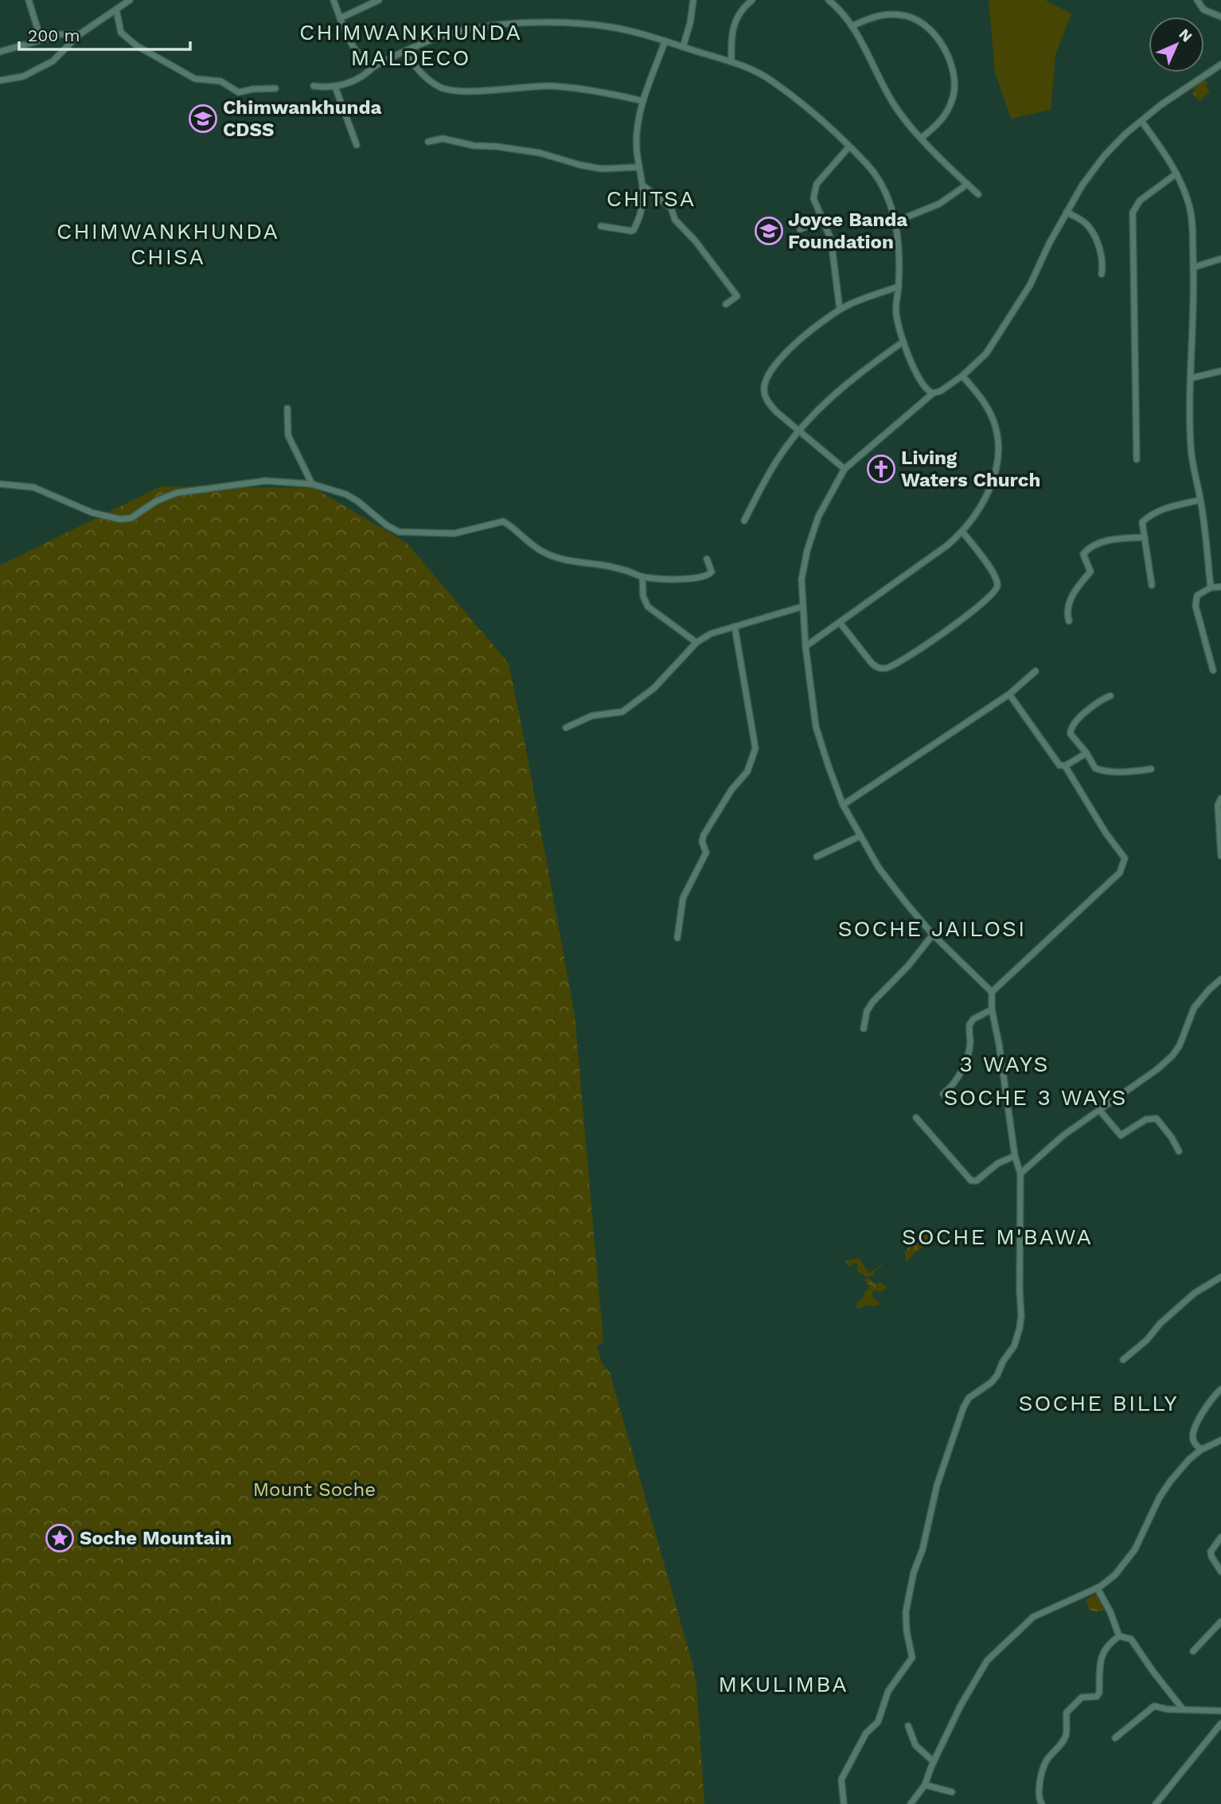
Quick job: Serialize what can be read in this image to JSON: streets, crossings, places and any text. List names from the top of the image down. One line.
{"districts":["CHIMWANKHUNDA MALDECO","CHITSA","CHIMWANKHUNDA CHISA","SOCHE JAILOSI","3 WAYS","SOCHE 3 WAYS","SOCHE M'BAWA","SOCHE BILLY","MKULIMBA"],"parks":["Mount Soche"],"places":{"school or university":["Chimwankhunda CDSS","Joyce Banda Foundation"],"church":["Living Waters Church"],"place":["Soche Mountain"]},"scale_bar":"200 m","north":"top right"}
